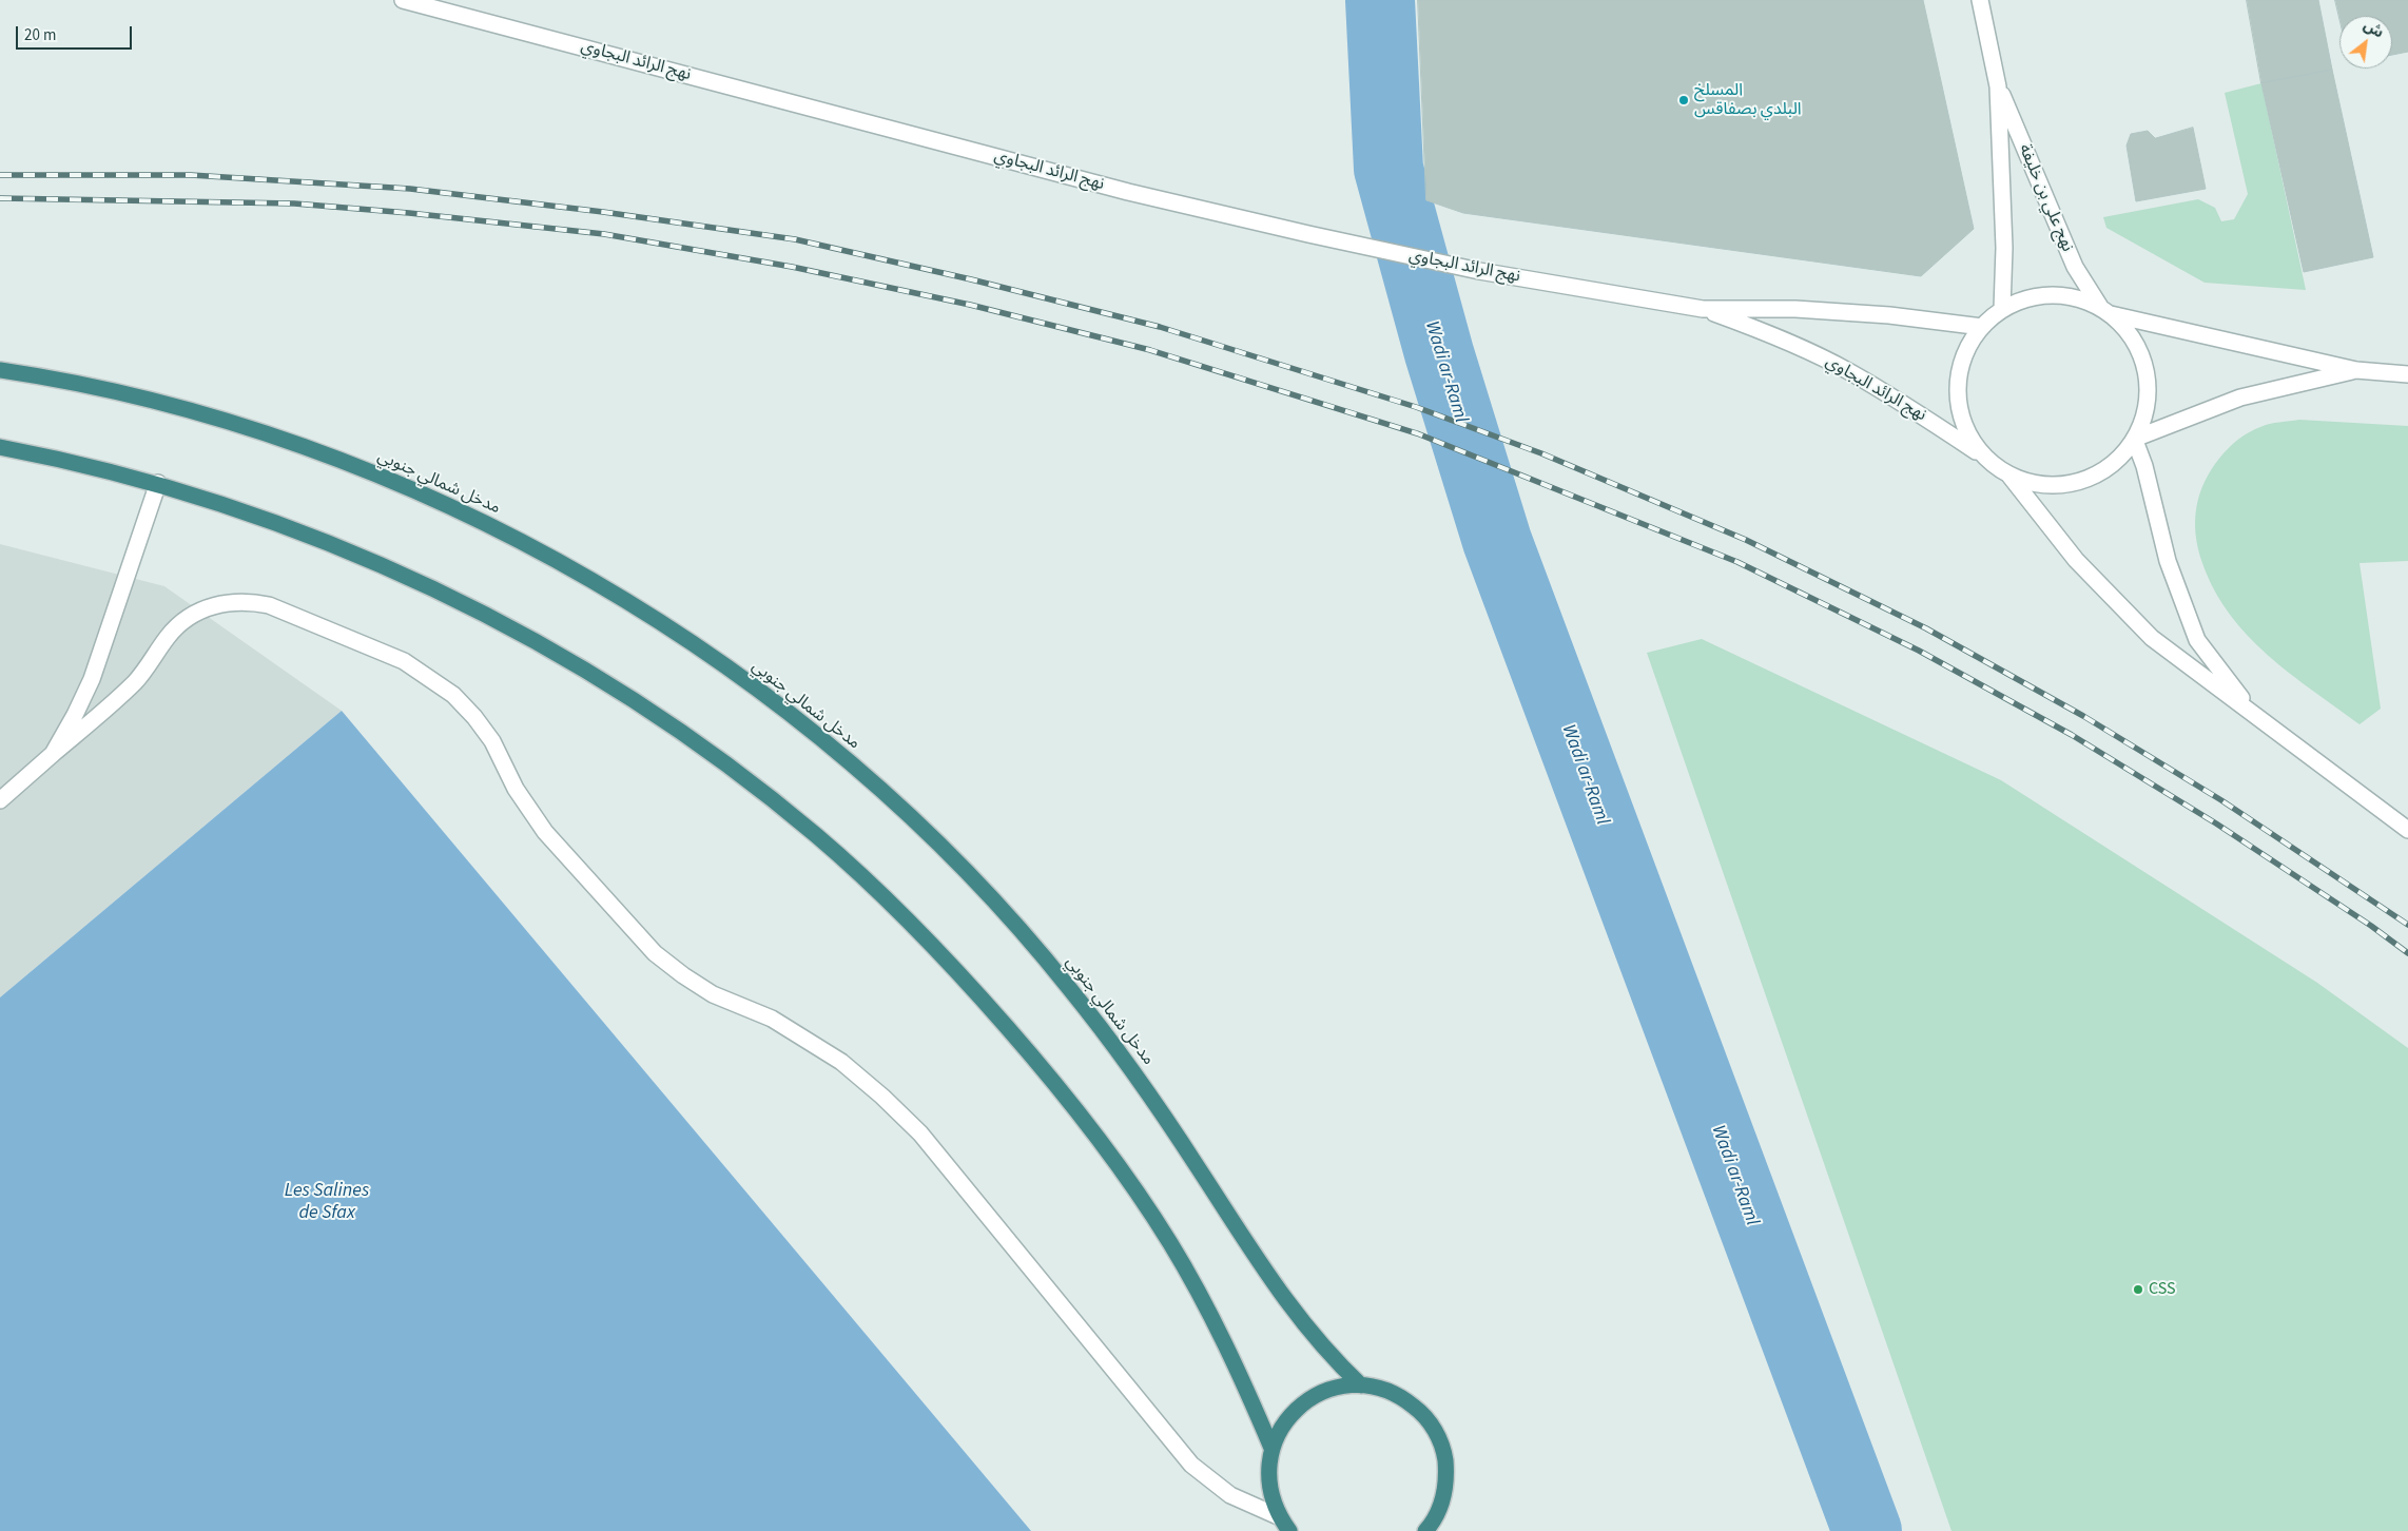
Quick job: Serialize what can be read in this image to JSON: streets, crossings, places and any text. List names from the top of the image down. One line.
{"streets":{"highway":["مدخل شمالي جنوبي"],"street":["نهج الرائد البجاوي","نهج علي بن خليفة"]},"water":["Wadi ar-Raml","Les Salines de Sfax"],"places":["المسلخ البلدي بصفاقس","CSS"],"scale_bar":"20 m","north":"top right"}
